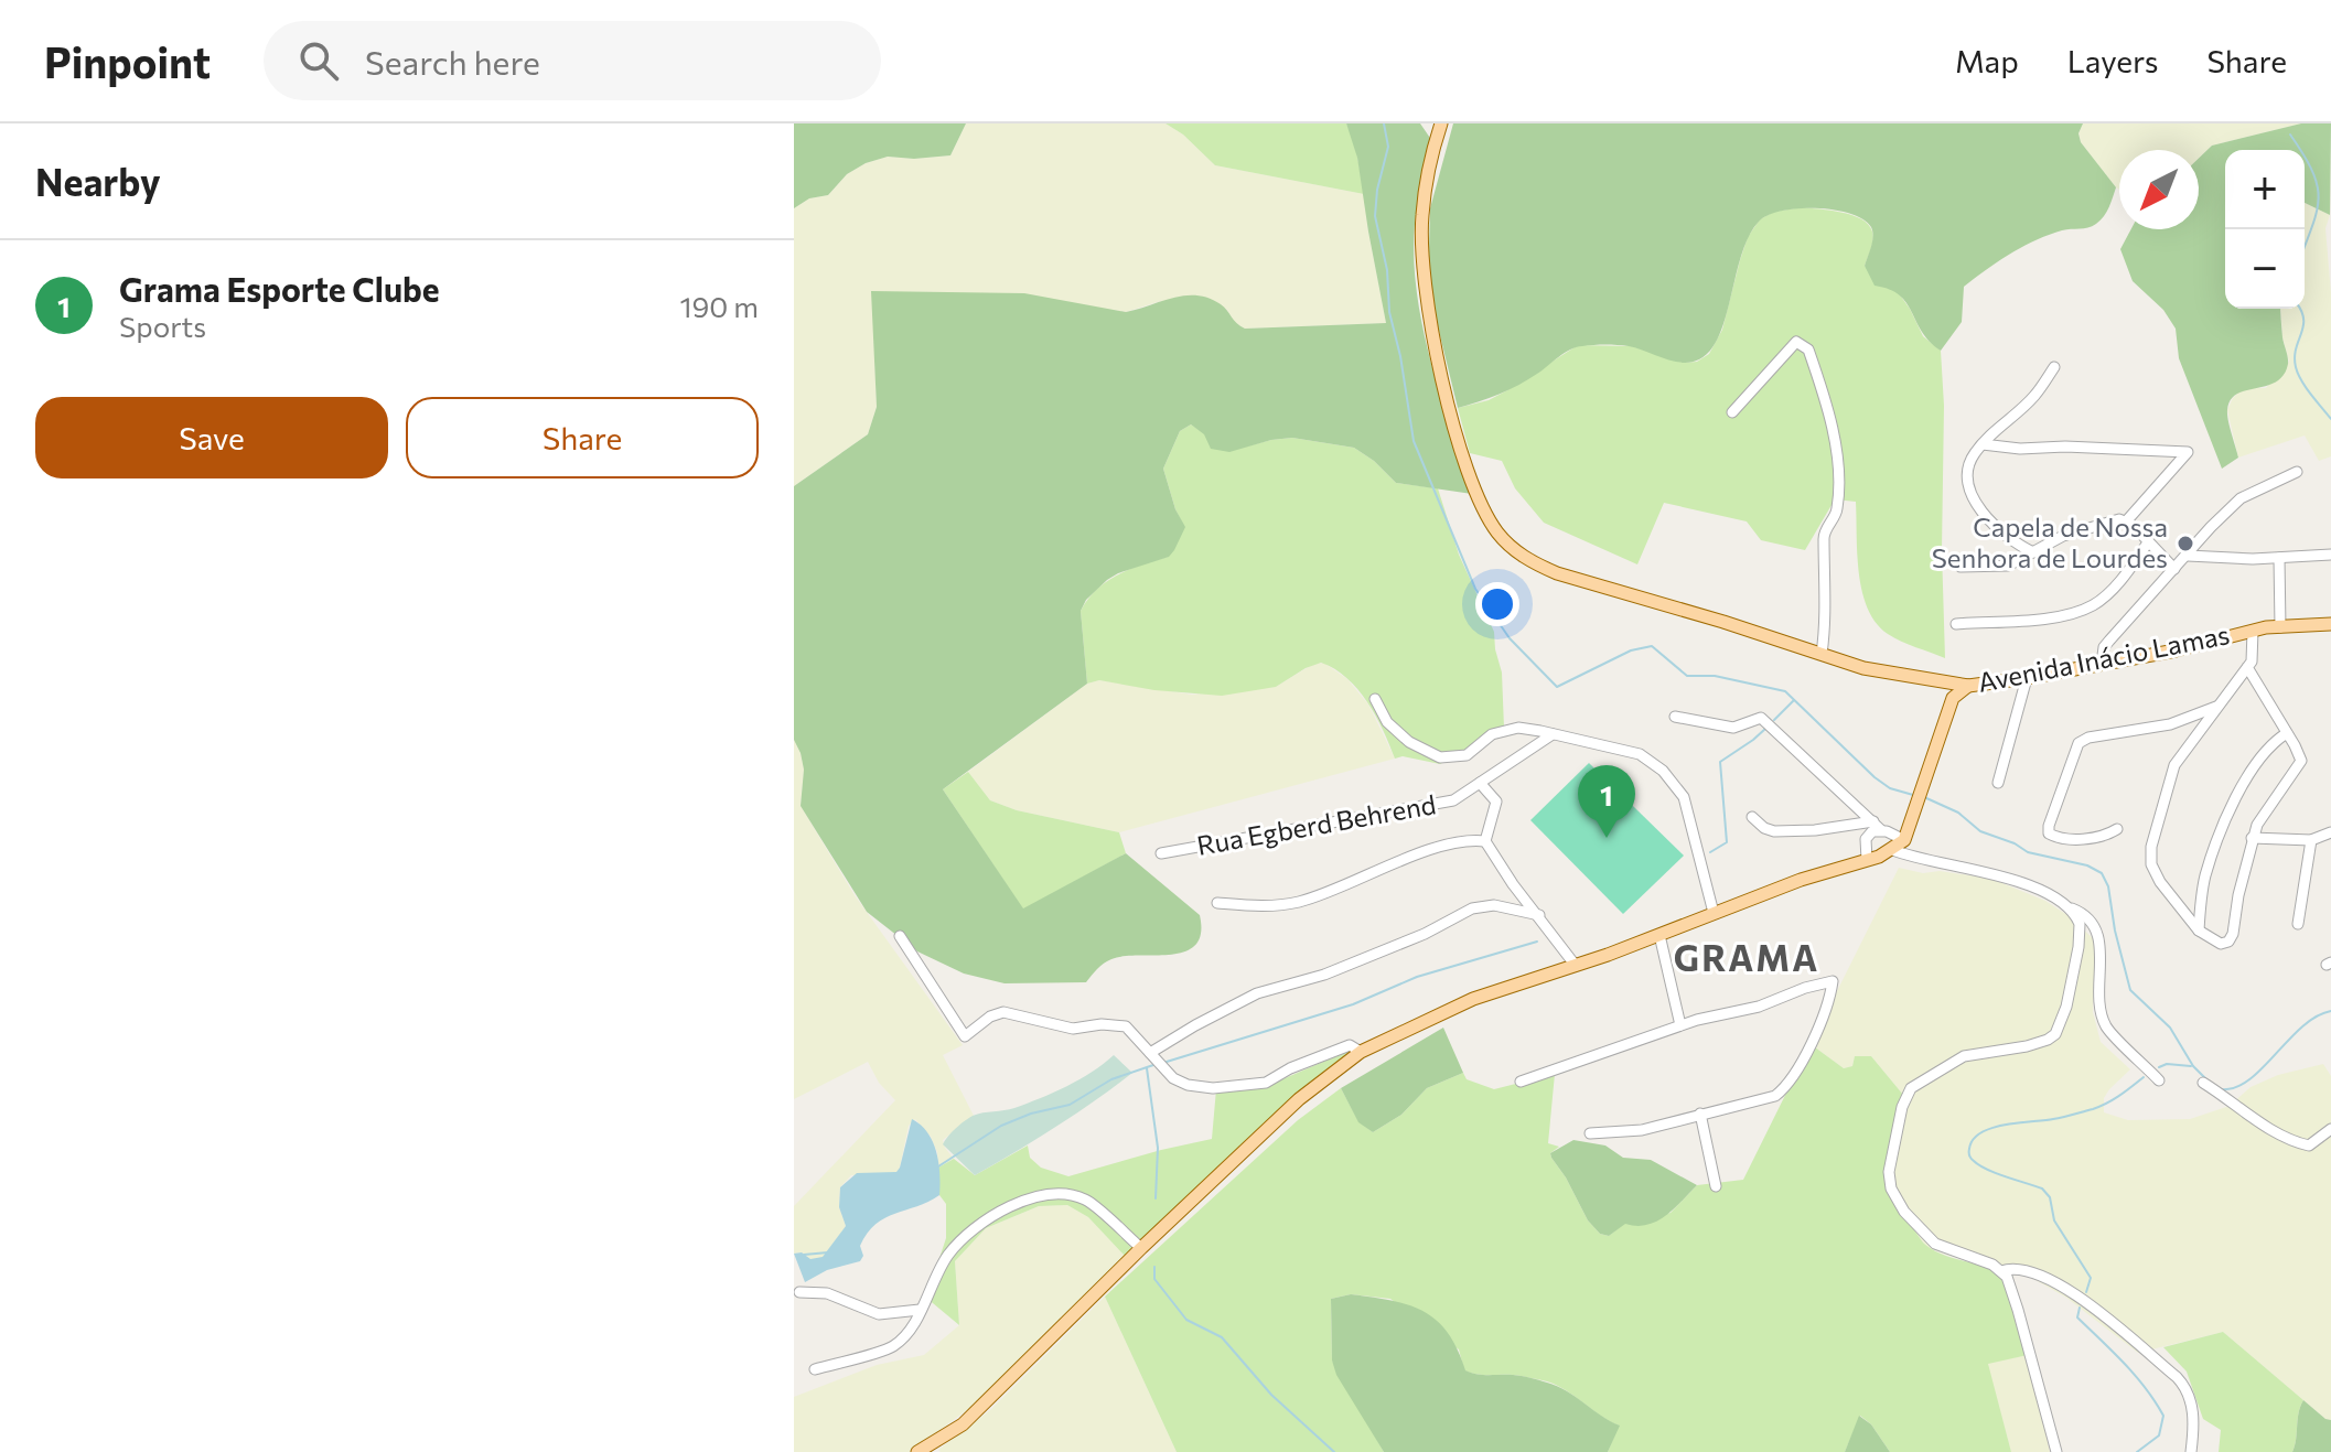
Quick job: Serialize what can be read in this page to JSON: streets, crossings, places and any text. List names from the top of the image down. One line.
{"streets":{"main road":["Avenida Inácio Lamas"],"street":["Rua Egberd Behrend"]},"districts":["GRAMA"],"places":["Capela de Nossa Senhora de Lourdes"],"north":"bottom left","page":{"header":"Pinpoint","search":"Search here","nav":["Map","Layers","Share"],"heading":"Nearby","map_buttons":["+","−"],"list":[{"mark":"1","name":"Grama Esporte Clube","note":"Sports","value":"190 m"}],"buttons":["Save","Share"],"pins":"1"}}
